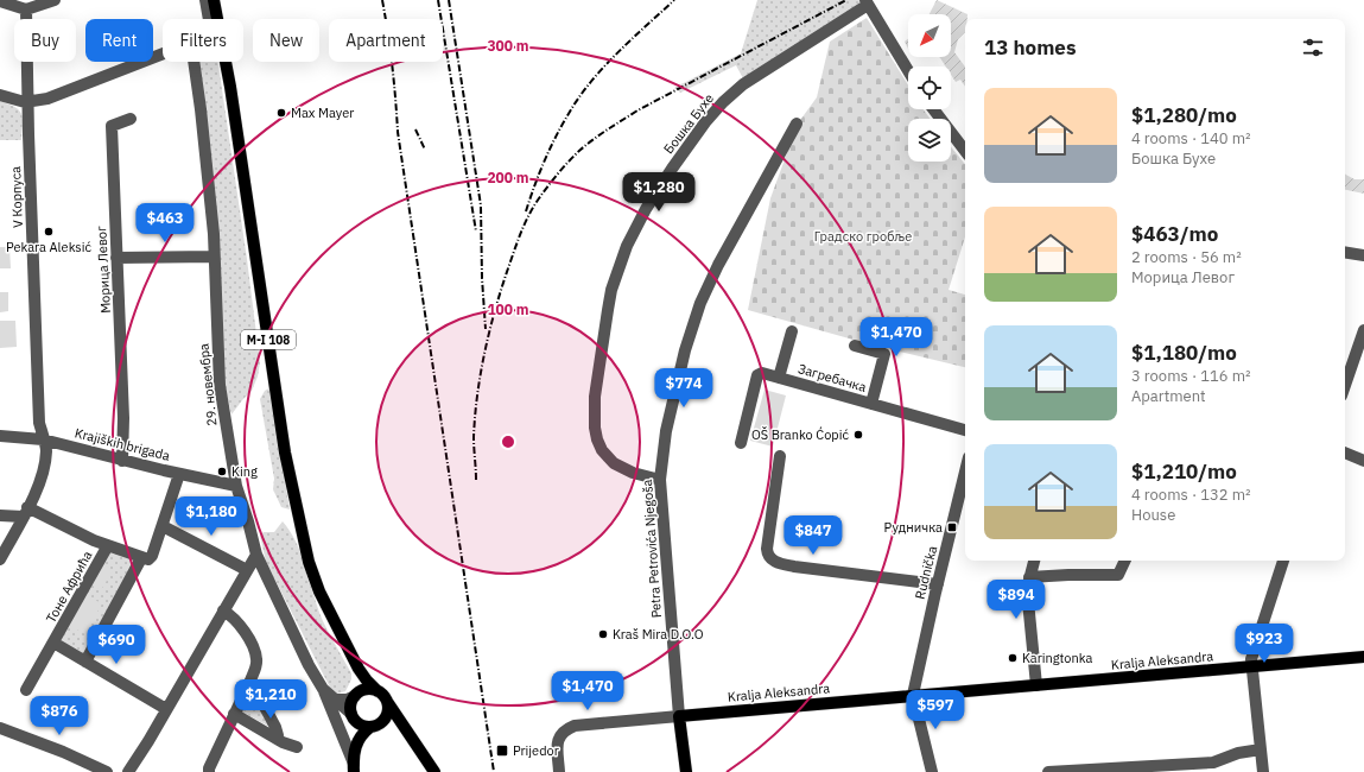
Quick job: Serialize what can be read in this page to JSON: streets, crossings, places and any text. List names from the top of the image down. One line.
{"streets":{"main road":["M-I 108","Petra Petrovića Njegoša","Kralja Aleksandra"],"street":["Бошка Бухе","V Корпуса","Морица Левог","Загребачка","29. новембра","Krajiških brigada","Rudnička","Тоне Афрића"]},"crossings":[["Бошка Бухе","Petra Petrovića Njegoša"],["V Корпуса","Krajiških brigada"],["Морица Левог","Krajiških brigada"],["M-I 108","29. новембра"],["29. новембра","Krajiških brigada"],["Petra Petrovića Njegoša","Kralja Aleksandra"],["Rudnička","Kralja Aleksandra"]],"parks":["Градско гробље"],"places":{"other":["Max Mayer","Pekara Aleksić","OŠ Branko Ćopić","King","Kraš Mira D.O.O","Karingtonka"],"transit":["Рудничка","Prijedor"]},"north":"bottom left","page":{"chip":["Buy","Rent","Filters","New","Apartment"],"heading":"13 homes","list":[{"name":"$1,280/mo","note":"4 rooms · 140 m² · Бошка Бухе"},{"name":"$463/mo","note":"2 rooms · 56 m² · Морица Левог"},{"name":"$1,180/mo","note":"3 rooms · 116 m² · Apartment"},{"name":"$1,210/mo","note":"4 rooms · 132 m² · House"}],"price":["$1,280","$463","$1,470","$774","$1,180","$847","$894","$923","$690","$1,470","$1,210","$597","$876"]},"rings":["300 m","200 m","100 m"]}
